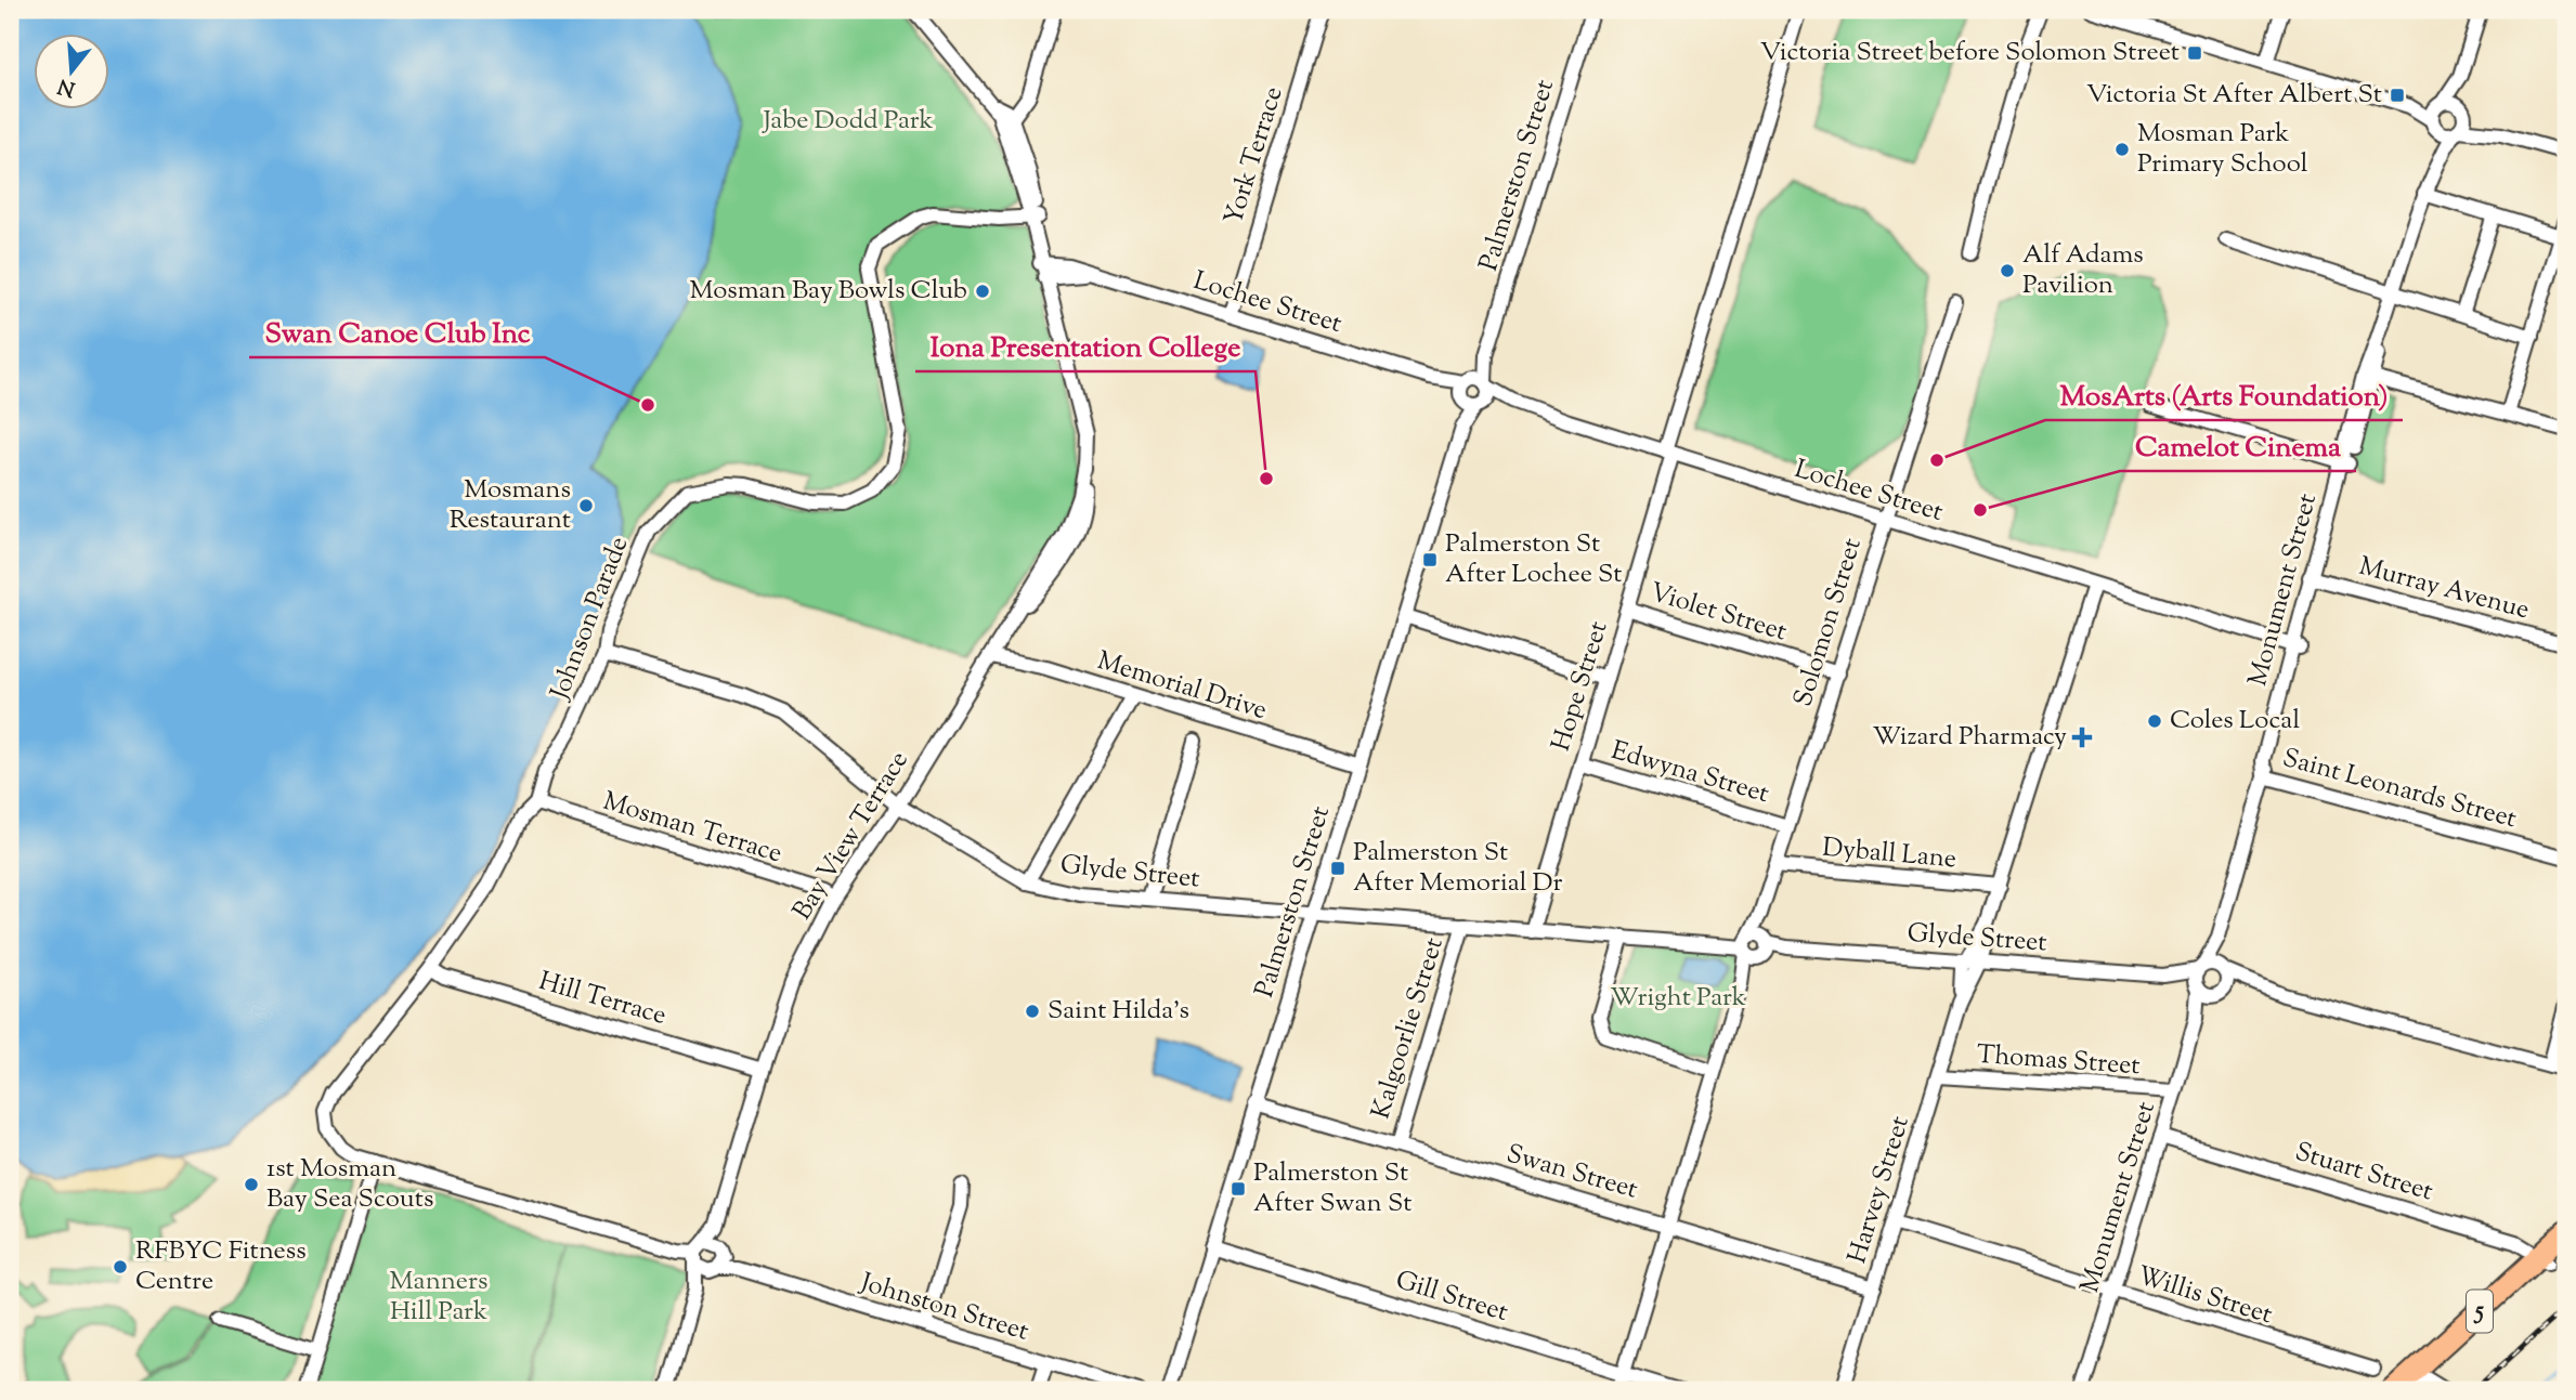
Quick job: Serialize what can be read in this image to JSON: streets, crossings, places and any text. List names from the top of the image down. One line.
{"streets":{"highway":["5"],"street":["York Terrace","Palmerston Street","Lochee Street","Murray Avenue","Monument Street","Violet Street","Johnson Parade","Solomon Street","Memorial Drive","Hope Street","Edwyna Street","Saint Leonards Street","Mosman Terrace","Bay View Terrace","Dyball Lane","Glyde Street","Hill Terrace","Kalgoorlie Street","Thomas Street","Swan Street","Stuart Street","Harvey Street","Willis Street","Gill Street","Johnston Street"]},"crossings":[["York Terrace","Lochee Street"],["Palmerston Street","Lochee Street"],["Palmerston Street","Memorial Drive"],["Palmerston Street","Glyde Street"],["Palmerston Street","Swan Street"],["Palmerston Street","Gill Street"],["Lochee Street","Monument Street"],["Lochee Street","Solomon Street"],["Lochee Street","Hope Street"],["Lochee Street","Bay View Terrace"],["Lochee Street","Harvey Street"],["Murray Avenue","Monument Street"],["Monument Street","Saint Leonards Street"],["Monument Street","Glyde Street"],["Monument Street","Thomas Street"],["Monument Street","Stuart Street"],["Monument Street","Willis Street"],["Violet Street","Solomon Street"],["Violet Street","Hope Street"],["Johnson Parade","Mosman Terrace"],["Johnson Parade","Bay View Terrace"],["Johnson Parade","Glyde Street"],["Johnson Parade","Hill Terrace"],["Solomon Street","Edwyna Street"],["Solomon Street","Dyball Lane"],["Solomon Street","Glyde Street"],["Solomon Street","Swan Street"],["Solomon Street","Gill Street"],["Memorial Drive","Bay View Terrace"],["Hope Street","Edwyna Street"],["Hope Street","Glyde Street"],["Mosman Terrace","Bay View Terrace"],["Bay View Terrace","Glyde Street"],["Bay View Terrace","Hill Terrace"],["Bay View Terrace","Johnston Street"],["Dyball Lane","Harvey Street"],["Glyde Street","Kalgoorlie Street"],["Glyde Street","Harvey Street"],["Kalgoorlie Street","Swan Street"],["Thomas Street","Harvey Street"],["Swan Street","Harvey Street"],["Stuart Street","5"],["Harvey Street","Willis Street"]],"parks":["Jabe Dodd Park","Wright Park","Manners Hill Park"],"places":{"transit":["Victoria Street before Solomon Street","Victoria St After Albert St","Palmerston St After Lochee St","Palmerston St After Memorial Dr","Palmerston St After Swan St"],"other":["Mosman Park Primary School","Alf Adams Pavilion","Mosman Bay Bowls Club","Swan Canoe Club Inc","MosArts (Arts Foundation)","Iona Presentation College","Mosmans Restaurant","Camelot Cinema","Coles Local","Saint Hilda's","1st Mosman Bay Sea Scouts","RFBYC Fitness Centre"],"health":["Wizard Pharmacy"]},"north":"bottom"}
